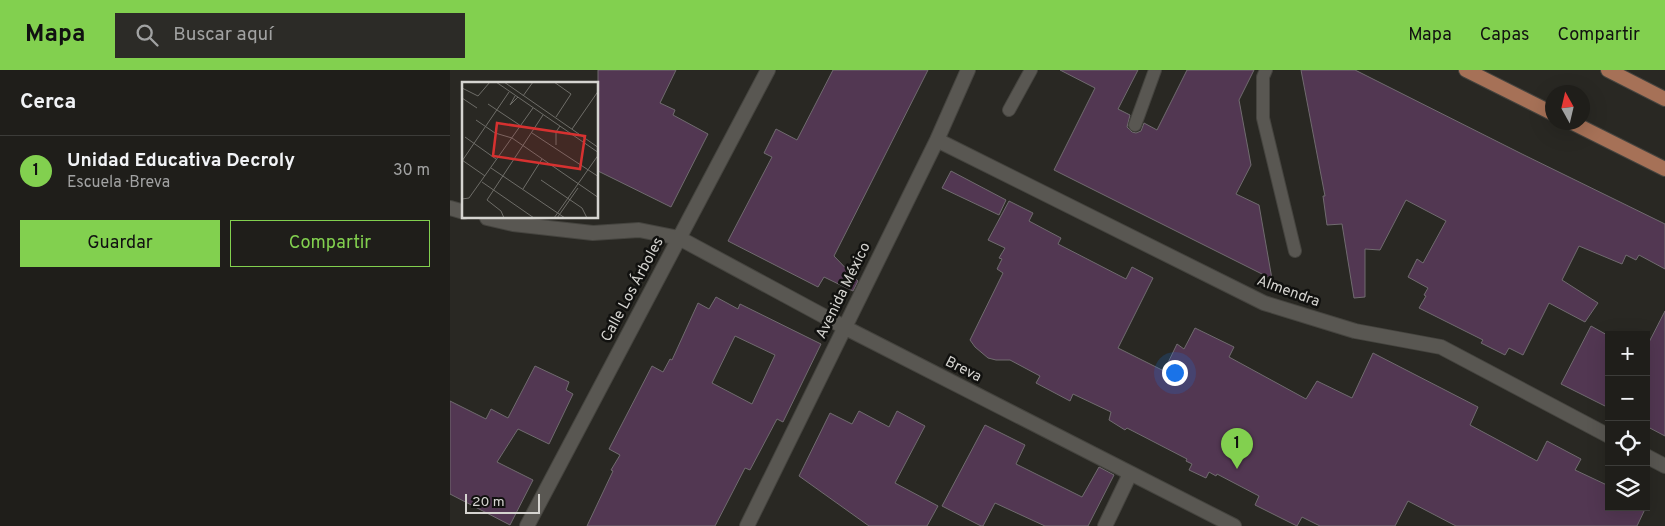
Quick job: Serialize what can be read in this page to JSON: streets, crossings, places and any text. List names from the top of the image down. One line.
{"streets":{"street":["Calle Los Árboles","Avenida México","Almendra","Breva"]},"crossings":[["Calle Los Árboles","Breva"],["Avenida México","Almendra"],["Avenida México","Breva"]],"scale_bar":"20 m","north":"top","page":{"header":"Mapa","search":"Buscar aquí","nav":["Mapa","Capas","Compartir"],"heading":"Cerca","list":[{"mark":"1","name":"Unidad Educativa Decroly","note":"Escuela · Breva","value":"30 m"}],"buttons":["Guardar","Compartir"],"map_buttons":["+","−"],"pins":"1","scale":"20 m"}}
